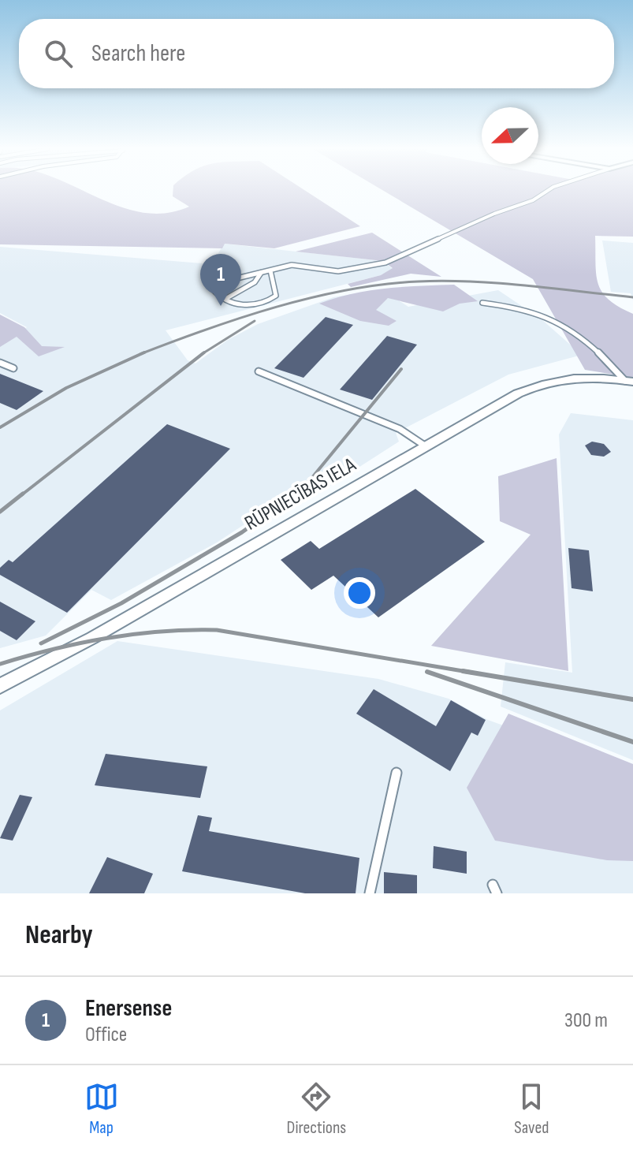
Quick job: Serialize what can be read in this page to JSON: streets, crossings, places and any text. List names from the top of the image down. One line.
{"streets":{"street":["RŪPNIECĪBAS IELA"]},"north":"left","page":{"search":"Search here","pins":"1","heading":"Nearby","list":[{"mark":"1","name":"Enersense","note":"Office","value":"300 m"}],"nav":["Map","Directions","Saved"]}}
